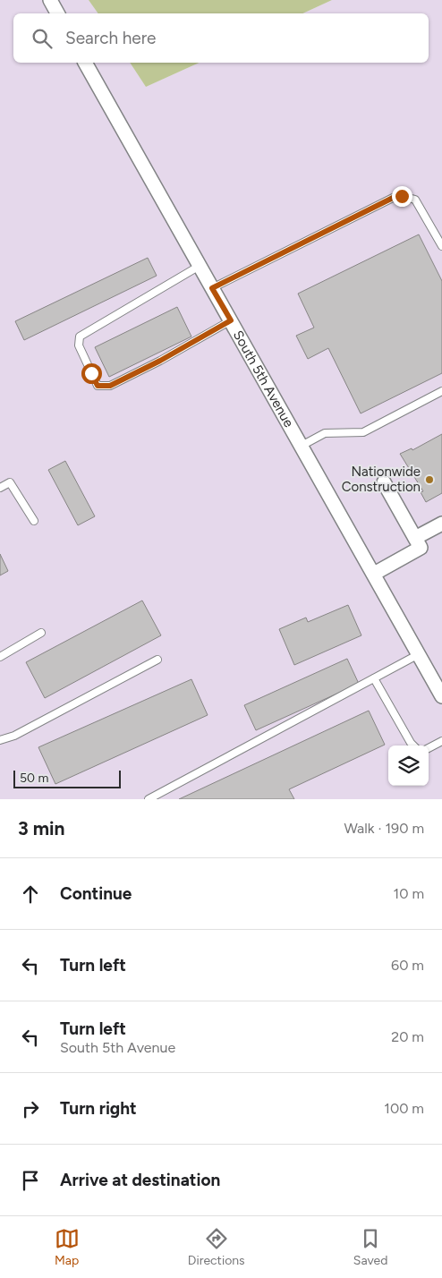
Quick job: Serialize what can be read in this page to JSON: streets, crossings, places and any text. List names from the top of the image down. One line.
{"streets":{"street":["South 5th Avenue"]},"places":["Nationwide Construction"],"scale_bar":"50 m","page":{"search":"Search here","scale":"50 m","heading":["3 min","Walk · 190 m"],"list":[["Continue","10 m"],["Turn left","60 m"],["Turn left","South 5th Avenue","20 m"],["Turn right","100 m"],"Arrive at destination"],"nav":["Map","Directions","Saved"]}}
